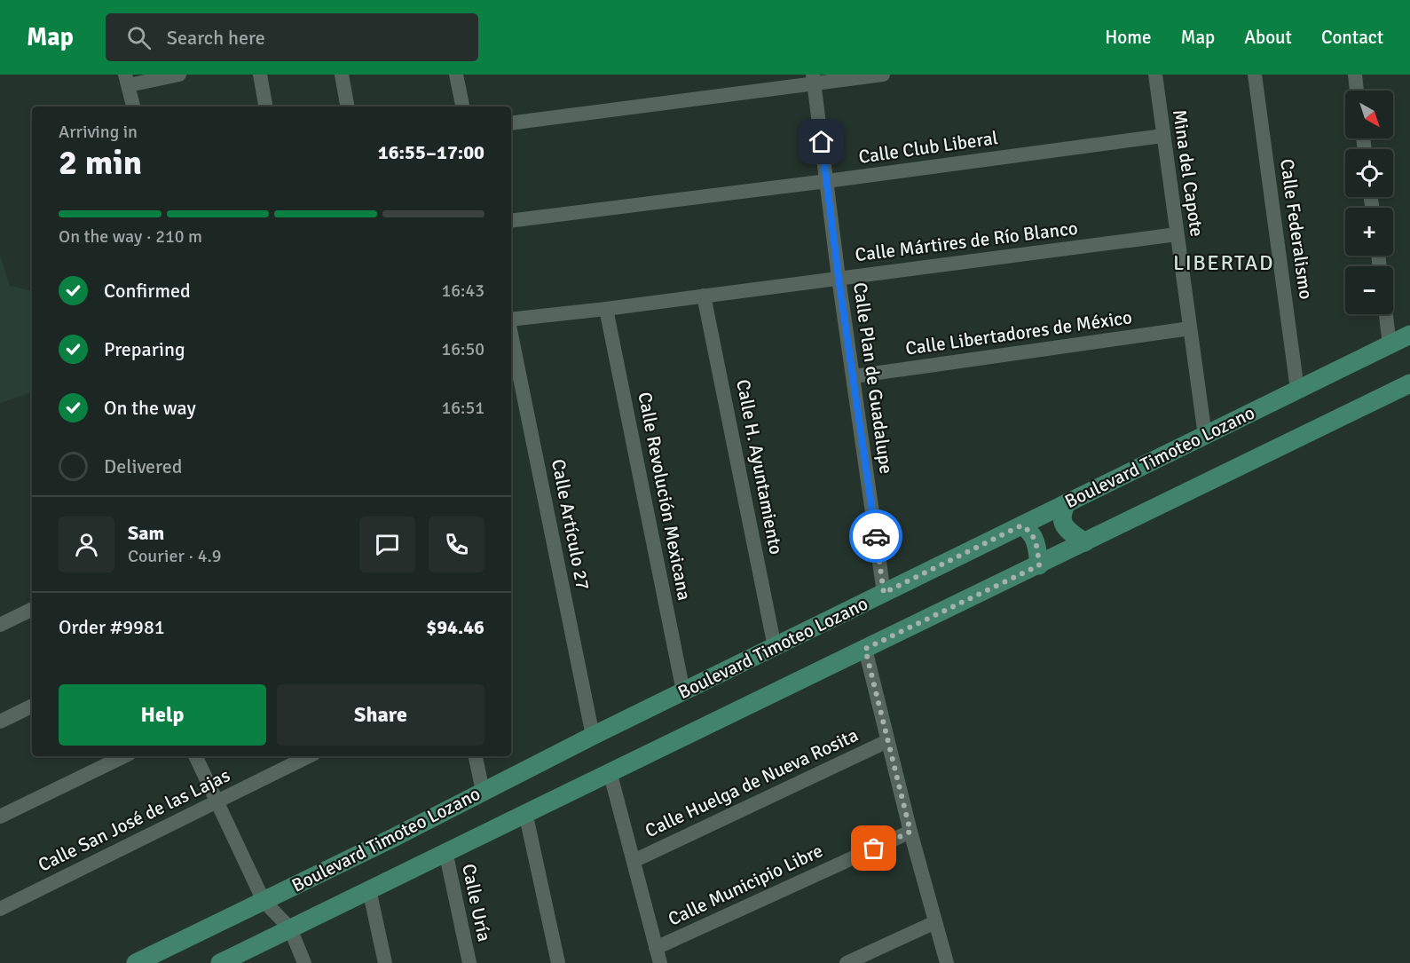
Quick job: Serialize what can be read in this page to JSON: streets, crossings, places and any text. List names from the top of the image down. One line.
{"streets":{"main road":["Boulevard Timoteo Lozano"],"street":["Calle Club Liberal","Mina del Capote","Calle Federalismo","Calle Mártires de Río Blanco","Calle Libertadores de México","Calle Plan de Guadalupe","Calle H. Ayuntamiento","Calle Revolución Mexicana","Calle Artículo 27","Calle Huelga de Nueva Rosita","Calle San José de las Lajas","Calle Municipio Libre","Calle Uría"]},"crossings":[["Calle Club Liberal","Mina del Capote"],["Calle Club Liberal","Calle Plan de Guadalupe"],["Mina del Capote","Calle Mártires de Río Blanco"],["Mina del Capote","Calle Libertadores de México"],["Mina del Capote","Boulevard Timoteo Lozano"],["Calle Federalismo","Boulevard Timoteo Lozano"],["Calle Mártires de Río Blanco","Calle Plan de Guadalupe"],["Calle Mártires de Río Blanco","Calle H. Ayuntamiento"],["Calle Mártires de Río Blanco","Calle Revolución Mexicana"],["Calle Libertadores de México","Calle Plan de Guadalupe"],["Calle Plan de Guadalupe","Boulevard Timoteo Lozano"],["Boulevard Timoteo Lozano","Calle H. Ayuntamiento"],["Boulevard Timoteo Lozano","Calle Revolución Mexicana"],["Boulevard Timoteo Lozano","Calle Artículo 27"],["Boulevard Timoteo Lozano","Calle Uría"]],"districts":["LIBERTAD"],"north":"bottom right","page":{"header":"Map","search":"Search here","nav":["Home","Map","About","Contact"],"map_buttons":["+","−"],"heading":["2 min","Arriving in","16:55–17:00"],"panel":["Sam","Courier · 4.9","Order #9981","$94.46"],"bar":"On the way · 210 m","list":[["Confirmed","16:43"],["Preparing","16:50"],["On the way","16:51"],"Delivered"],"buttons":["Help","Share"]}}
